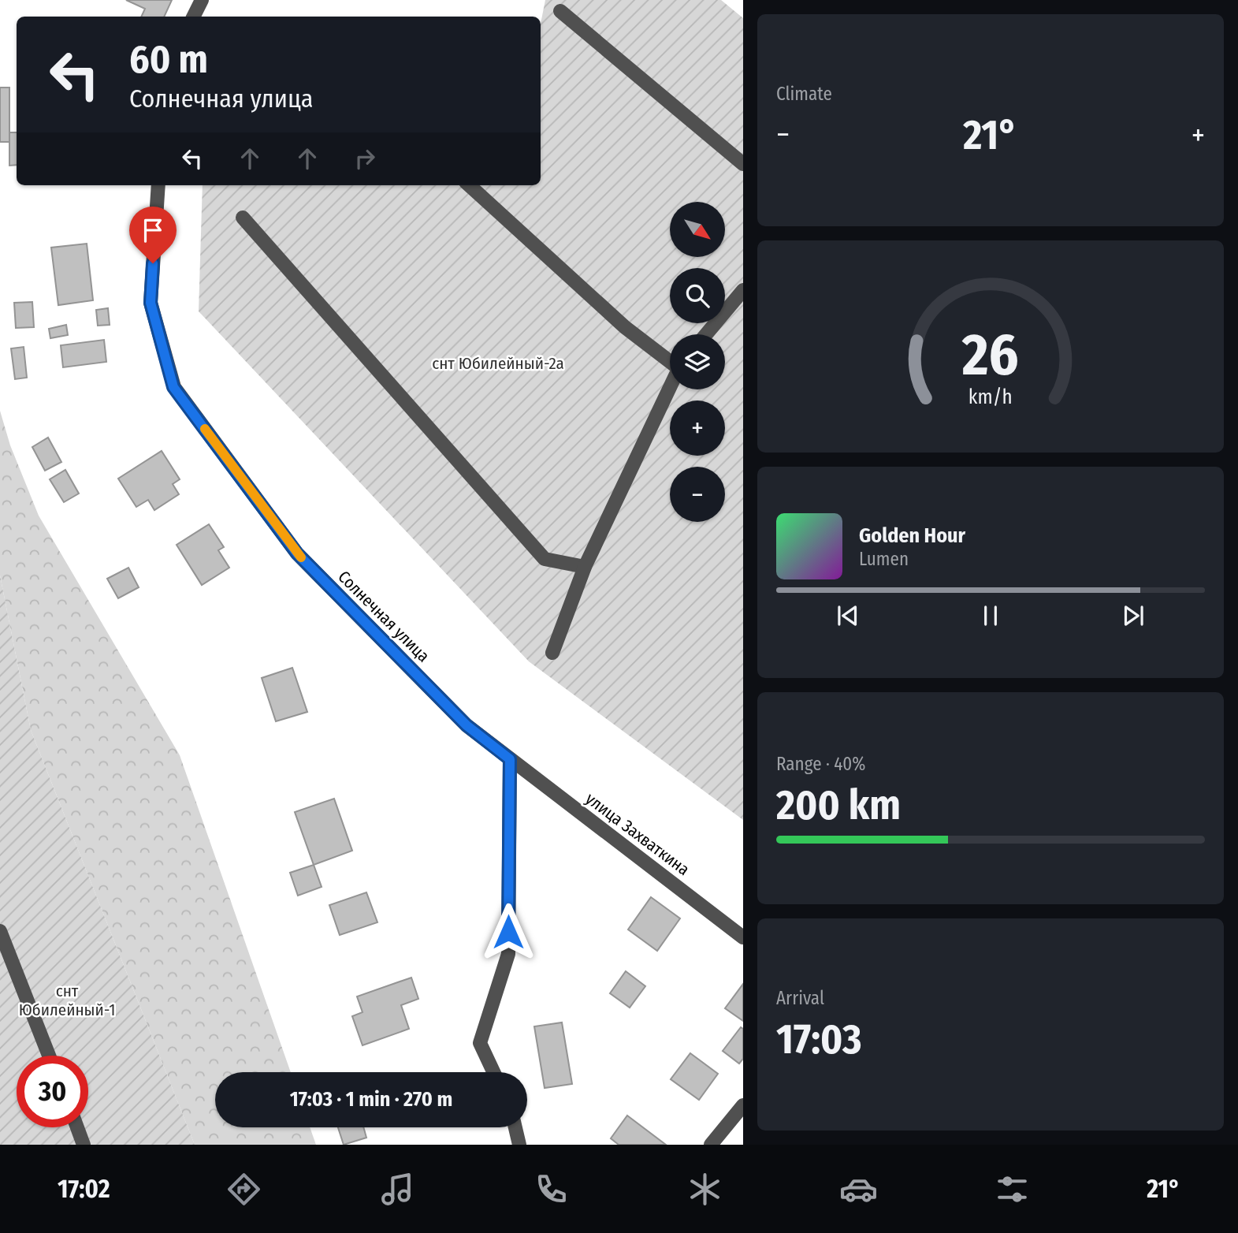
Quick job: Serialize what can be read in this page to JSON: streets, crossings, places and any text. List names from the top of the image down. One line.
{"streets":{"street":["Солнечная улица","улица Захваткина"]},"crossings":[["Солнечная улица","улица Захваткина"]],"parks":["снт Юбилейный-2а","снт Юбилейный-1"],"north":"bottom right","page":{"tile":["Climate",["Range · 40%","200 km"],["Arrival","17:03"]],"turn":["60 m","Солнечная улица"],"heat":["−","21°","+"],"map_buttons":["+","−"],"song":["Golden Hour","Lumen"],"limit":"30","trip":"17:03 · 1 min · 270 m","tabs":["17:02","21°"],"gauge":["26","km/h"]}}
